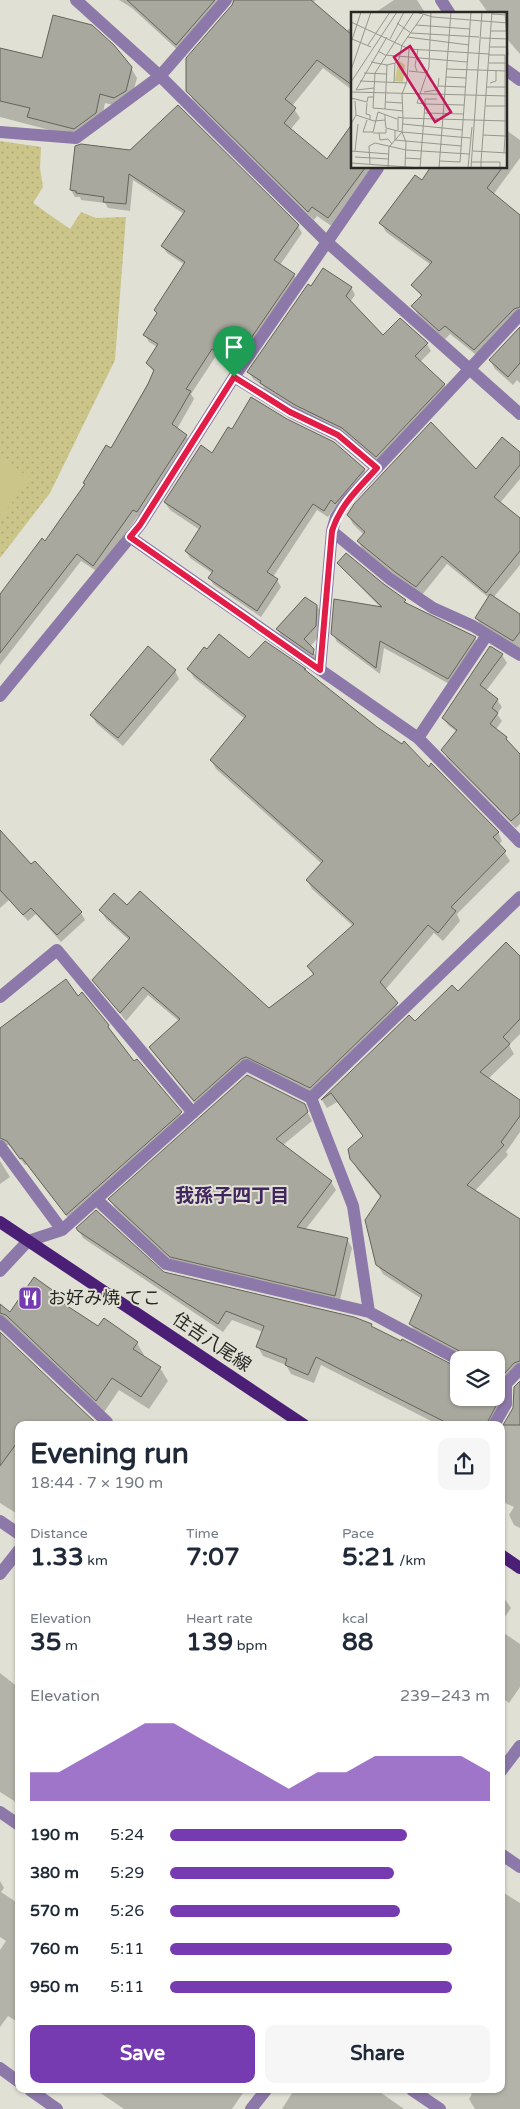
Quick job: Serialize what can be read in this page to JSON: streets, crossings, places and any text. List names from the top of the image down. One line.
{"streets":{"main road":["住吉八尾線"]},"districts":["我孫子四丁目"],"places":{"restaurant":["お好み焼 てこ"]},"page":{"heading":["Evening run","18:44 · 7 × 190 m"],"stats":[["Distance","1.33 km"],["Time","7:07"],["Pace","5:21 /km"],["Elevation","35 m"],["Heart rate","139 bpm"],["kcal","88"]],"chart":["Elevation","239–243 m"],"list":[{"name":"190 m","note":"5:24"},{"name":"380 m","note":"5:29"},{"name":"570 m","note":"5:26"},{"name":"760 m","note":"5:11"},{"name":"950 m","note":"5:11"}],"buttons":["Save","Share"]}}
